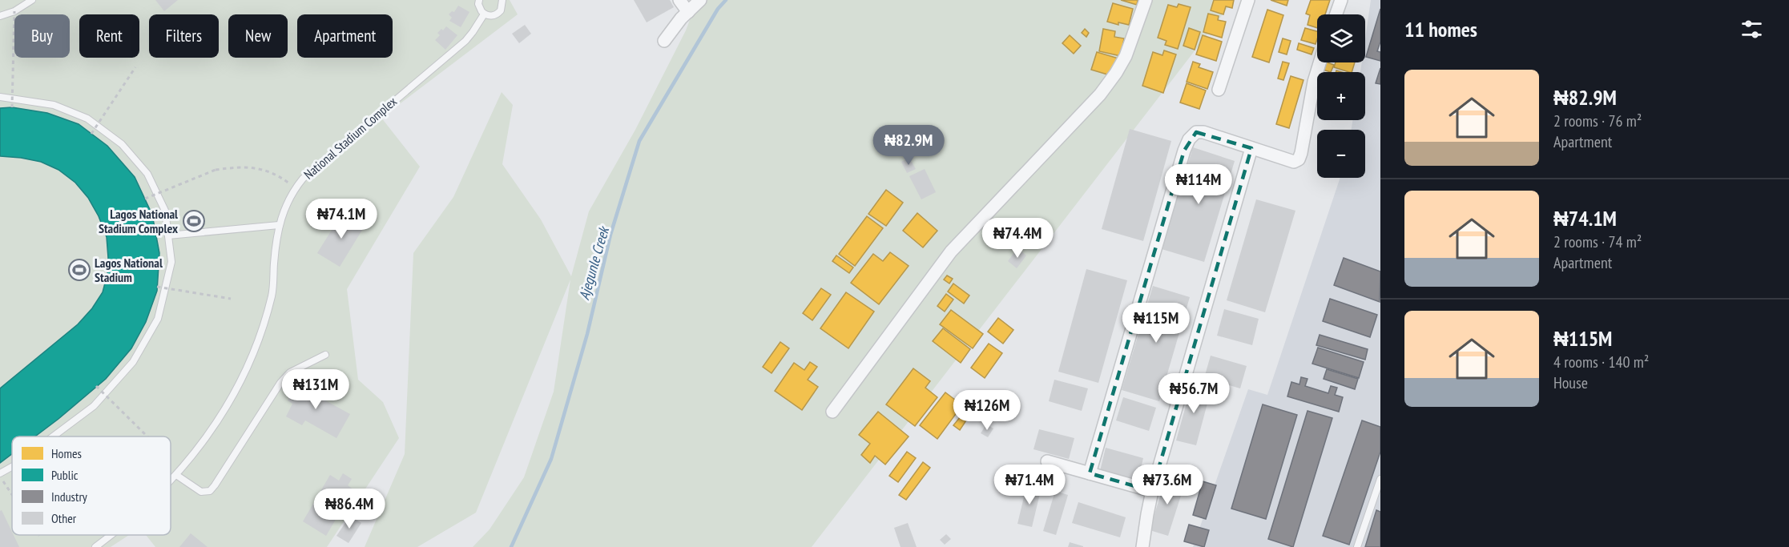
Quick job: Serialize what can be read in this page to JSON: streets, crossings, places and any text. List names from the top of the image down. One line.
{"streets":{"lane":["National Stadium Complex"]},"water":["Ajegunle Creek"],"places":{"sports":["Lagos National Stadium Complex","Lagos National Stadium"]},"legend":["Homes","Public","Industry","Other"],"page":{"heading":"11 homes","map_buttons":["+","−"],"chip":["Buy","Rent","Filters","New","Apartment"],"list":[{"name":"₦82.9M","note":"2 rooms · 76 m² · Apartment"},{"name":"₦74.1M","note":"2 rooms · 74 m² · Apartment"},{"name":"₦115M","note":"4 rooms · 140 m² · House"}],"price":["₦82.9M","₦114M","₦74.1M","₦74.4M","₦115M","₦131M","₦56.7M","₦126M","₦71.4M","₦73.6M","₦86.4M"]}}
